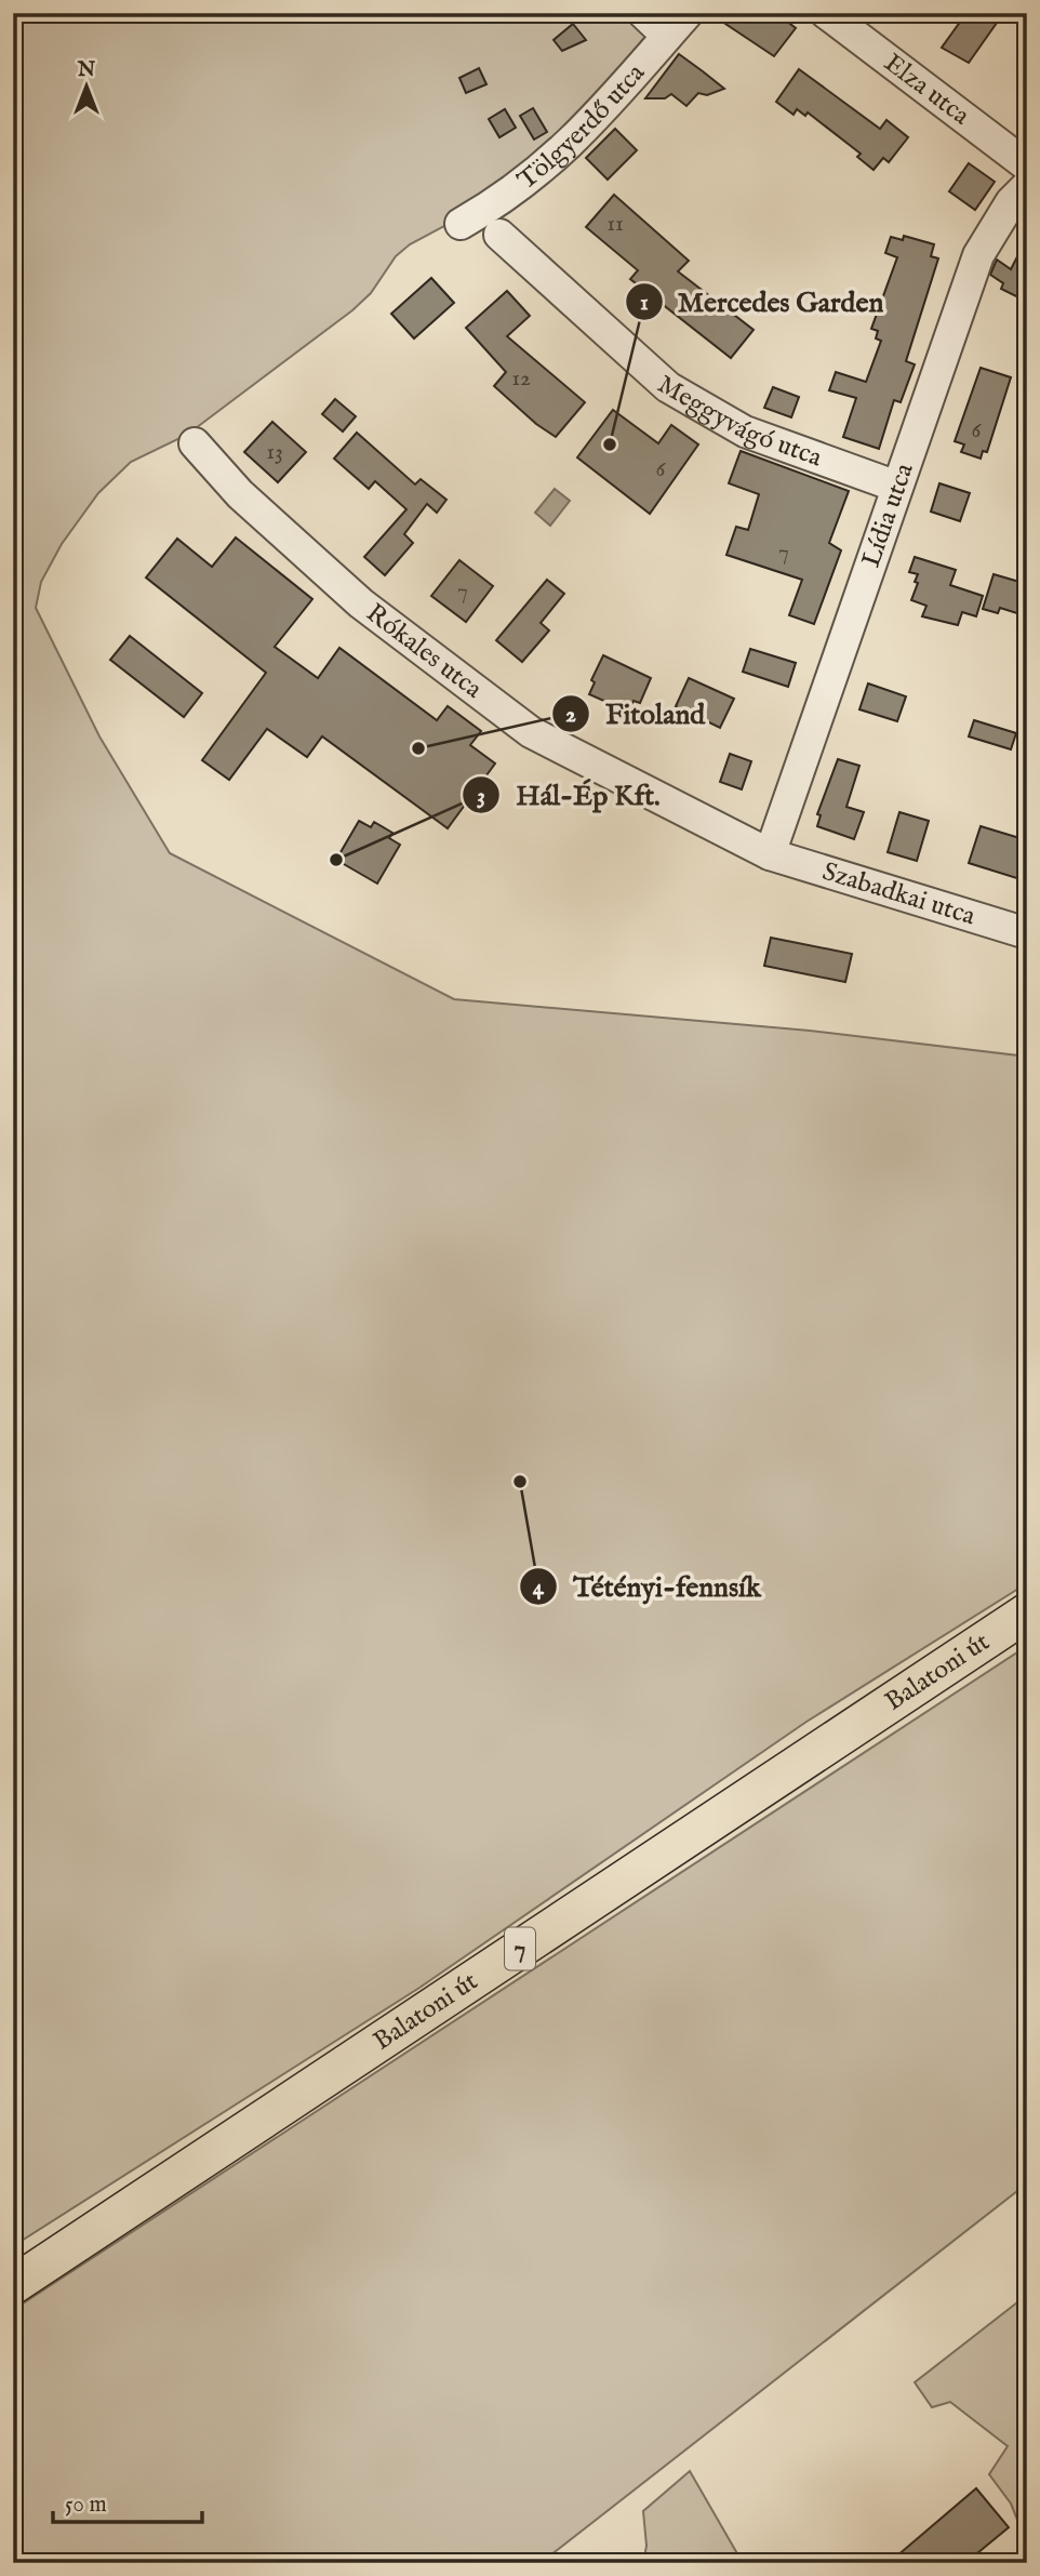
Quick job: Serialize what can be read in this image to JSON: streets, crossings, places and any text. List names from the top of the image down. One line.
{"streets":{"main road":["Balatoni út","7"],"street":["Elza utca","Tölgyerdő utca","Meggyvágó utca","Lídia utca","Rókales utca","Szabadkai utca"]},"crossings":[["Meggyvágó utca","Lídia utca"],["Lídia utca","Rókales utca"],["Lídia utca","Szabadkai utca"],["Rókales utca","Szabadkai utca"]],"places":["Mercedes Garden","Fitoland","Hál-Ép Kft.","Tétényi-fennsík"],"house_numbers":["11","12","6","13","6","7","7"],"scale_bar":"50 m","north":"top"}
